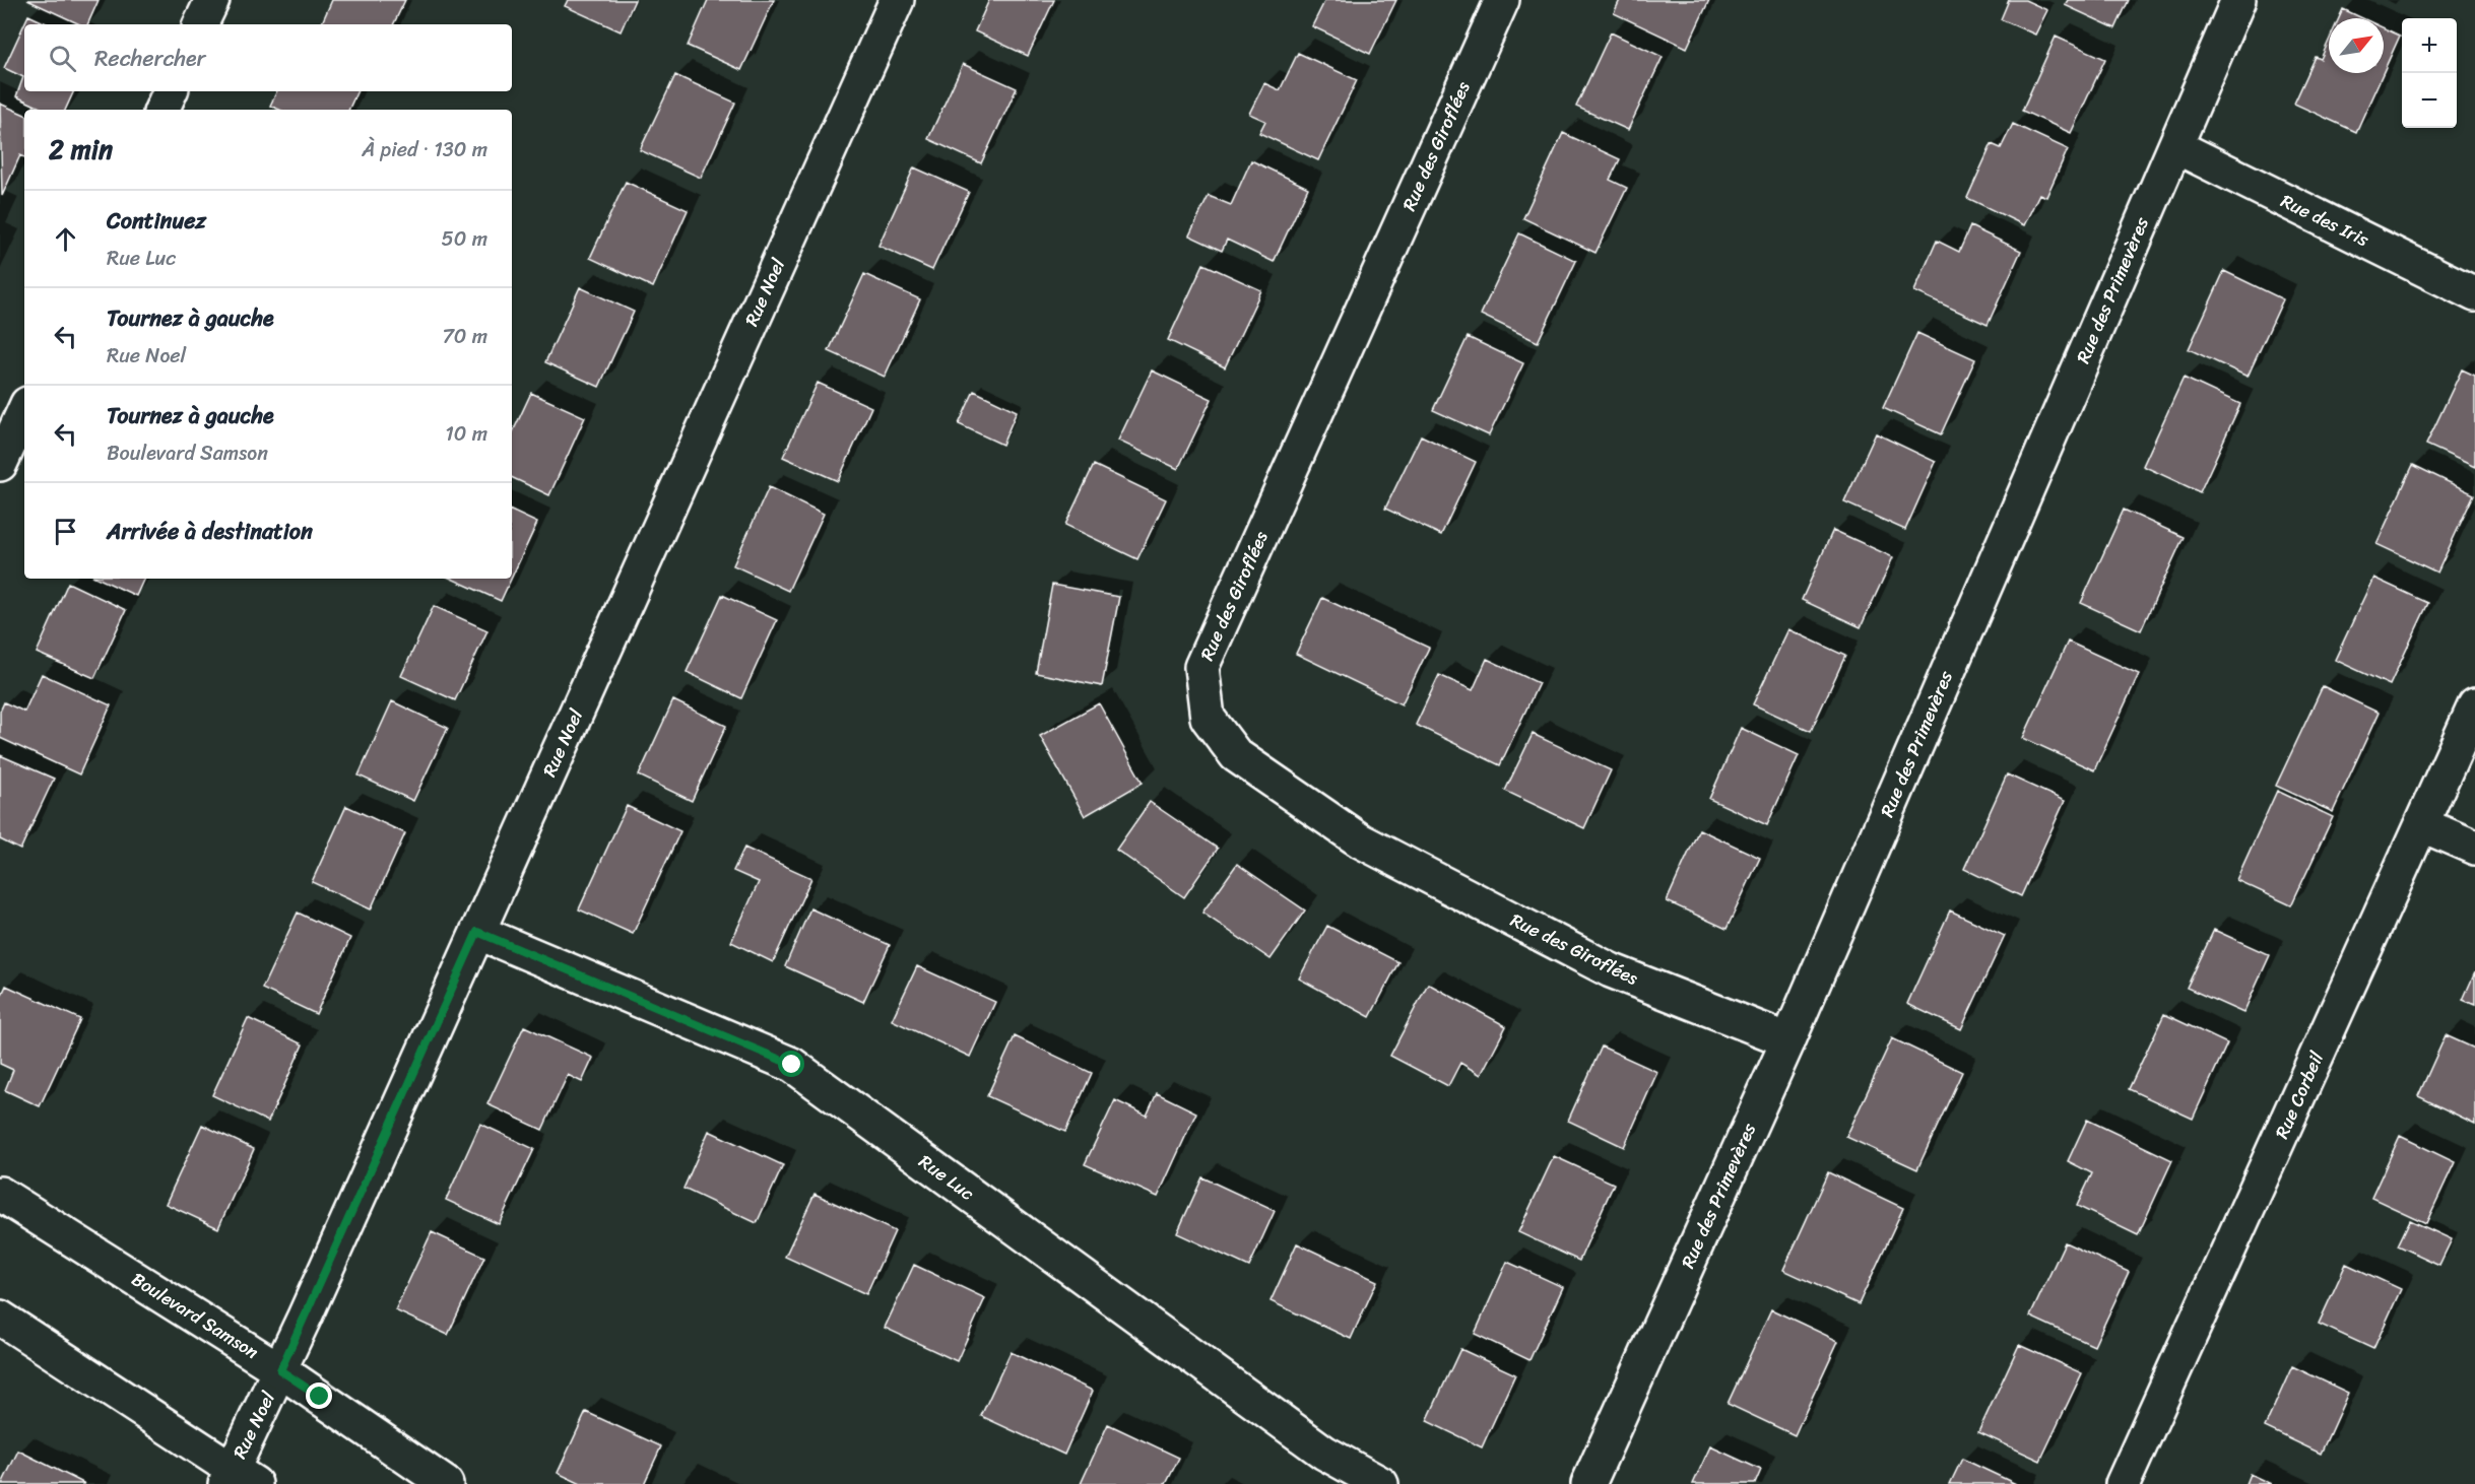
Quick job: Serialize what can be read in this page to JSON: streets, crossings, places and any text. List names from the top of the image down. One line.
{"streets":{"street":["Rue des Giroflées","Rue des Iris","Rue des Primevères","Rue Noel","Rue Corbeil","Rue Luc","Boulevard Samson"]},"crossings":[["Rue des Giroflées","Rue des Primevères"],["Rue des Iris","Rue des Primevères"],["Rue Noel","Rue Luc"],["Rue Noel","Boulevard Samson"]],"north":"top right","page":{"map_buttons":["+","−"],"search":"Rechercher","heading":["2 min","À pied · 130 m"],"list":[["Continuez","Rue Luc","50 m"],["Tournez à gauche","Rue Noel","70 m"],["Tournez à gauche","Boulevard Samson","10 m"],"Arrivée à destination"]}}
